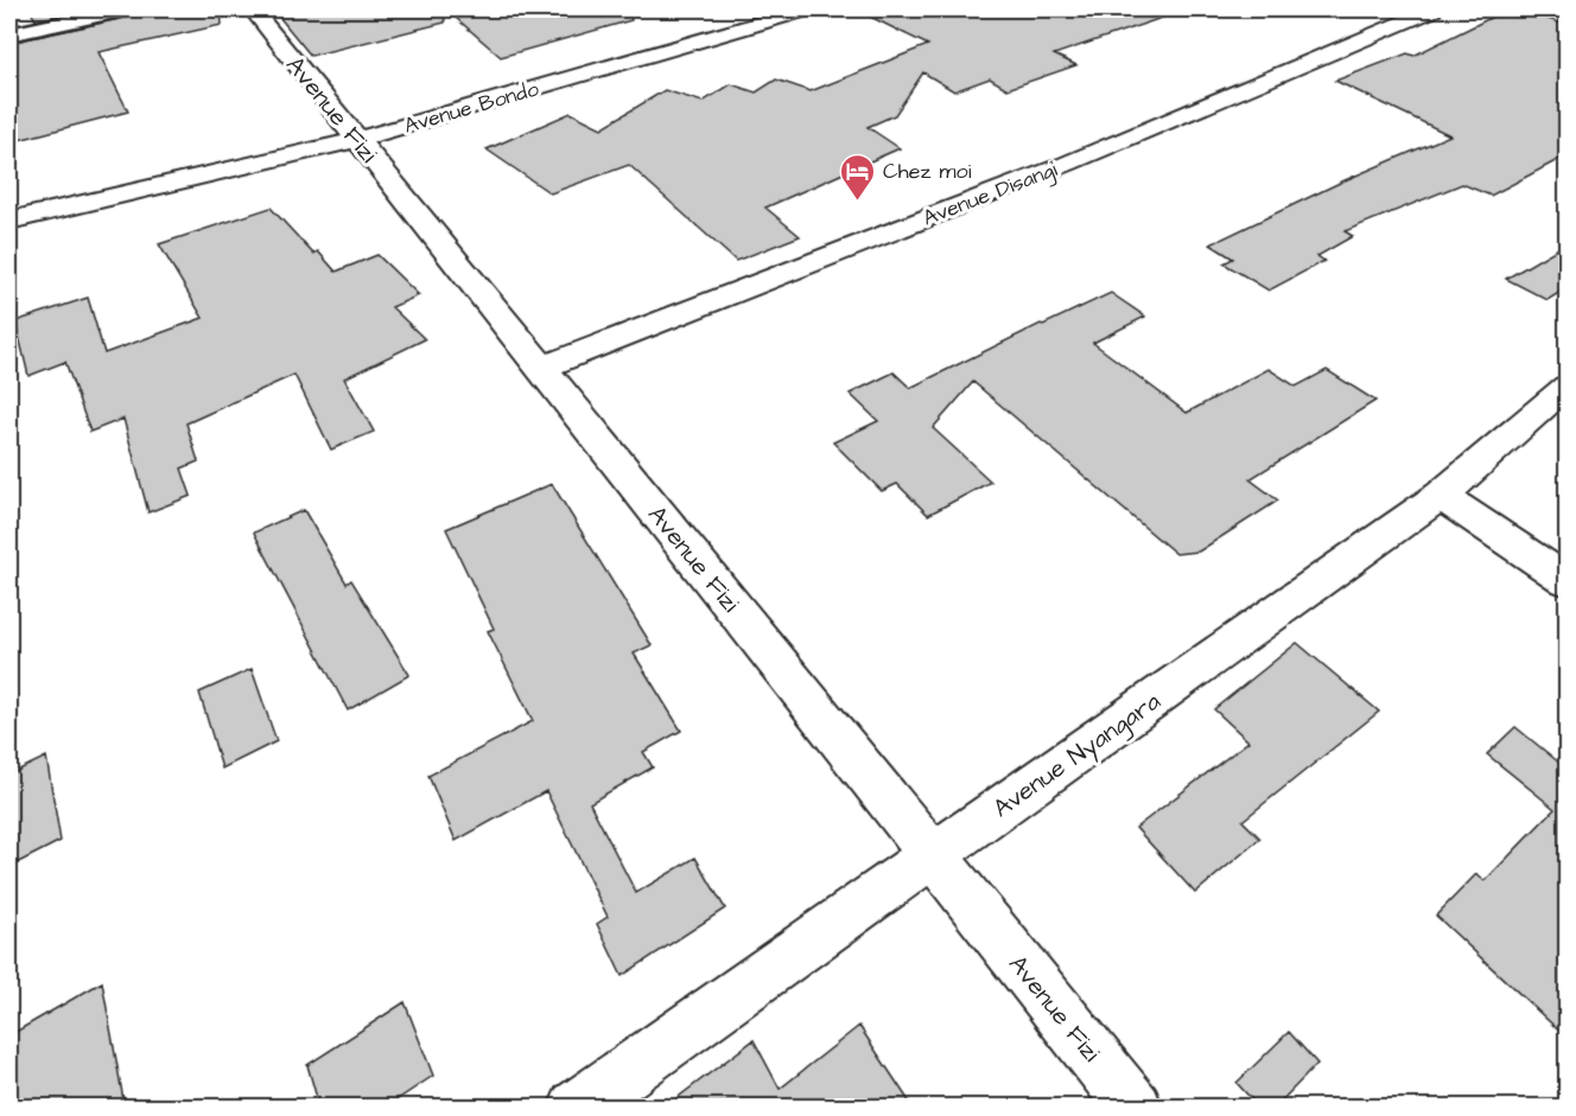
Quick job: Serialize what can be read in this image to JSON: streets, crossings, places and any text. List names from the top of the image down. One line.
{"streets":{"street":["Avenue Bondo","Avenue Fizi","Avenue Disangi","Avenue Nyangara"]},"crossings":[["Avenue Bondo","Avenue Fizi"],["Avenue Fizi","Avenue Disangi"],["Avenue Fizi","Avenue Nyangara"]],"places":{"hotel":["Chez moi"]}}
